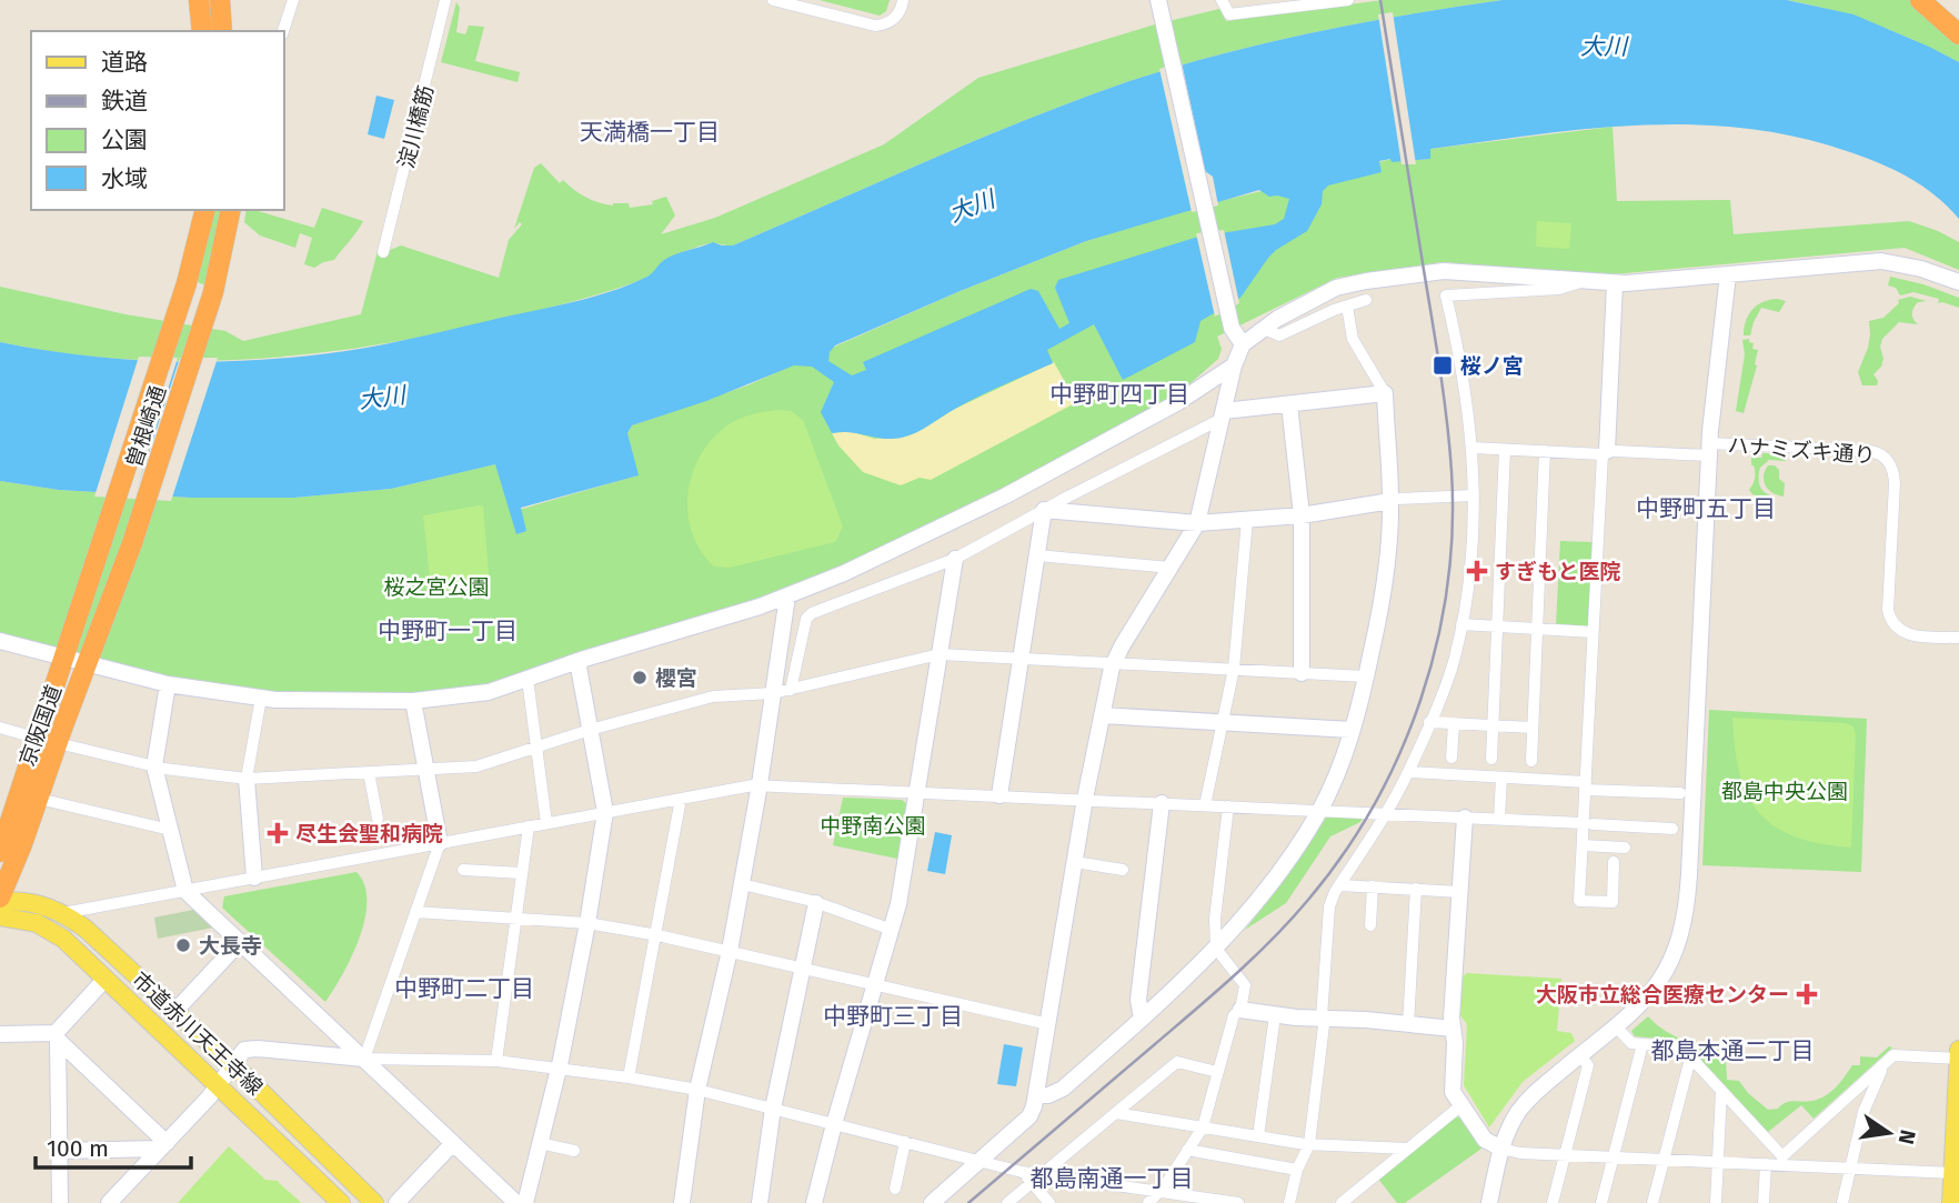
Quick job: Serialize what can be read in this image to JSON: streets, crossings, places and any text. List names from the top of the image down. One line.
{"streets":{"highway":["曽根崎通","京阪国道"],"main road":["市道赤川天王寺線"],"street":["淀川橋筋","ハナミズキ通り"]},"crossings":[["曽根崎通","京阪国道"],["京阪国道","市道赤川天王寺線"]],"districts":["天満橋一丁目","中野町四丁目","中野町五丁目","中野町一丁目","中野町二丁目","中野町三丁目","都島本通二丁目","都島南通一丁目"],"water":["大川"],"parks":["桜之宮公園","都島中央公園","中野南公園"],"places":{"transit":["桜ノ宮"],"health":["すぎもと医院","尽生会聖和病院","大阪市立総合医療センター"],"other":["櫻宮","大長寺"]},"legend":["道路","鉄道","公園","水域"],"scale_bar":"100 m","north":"right"}
